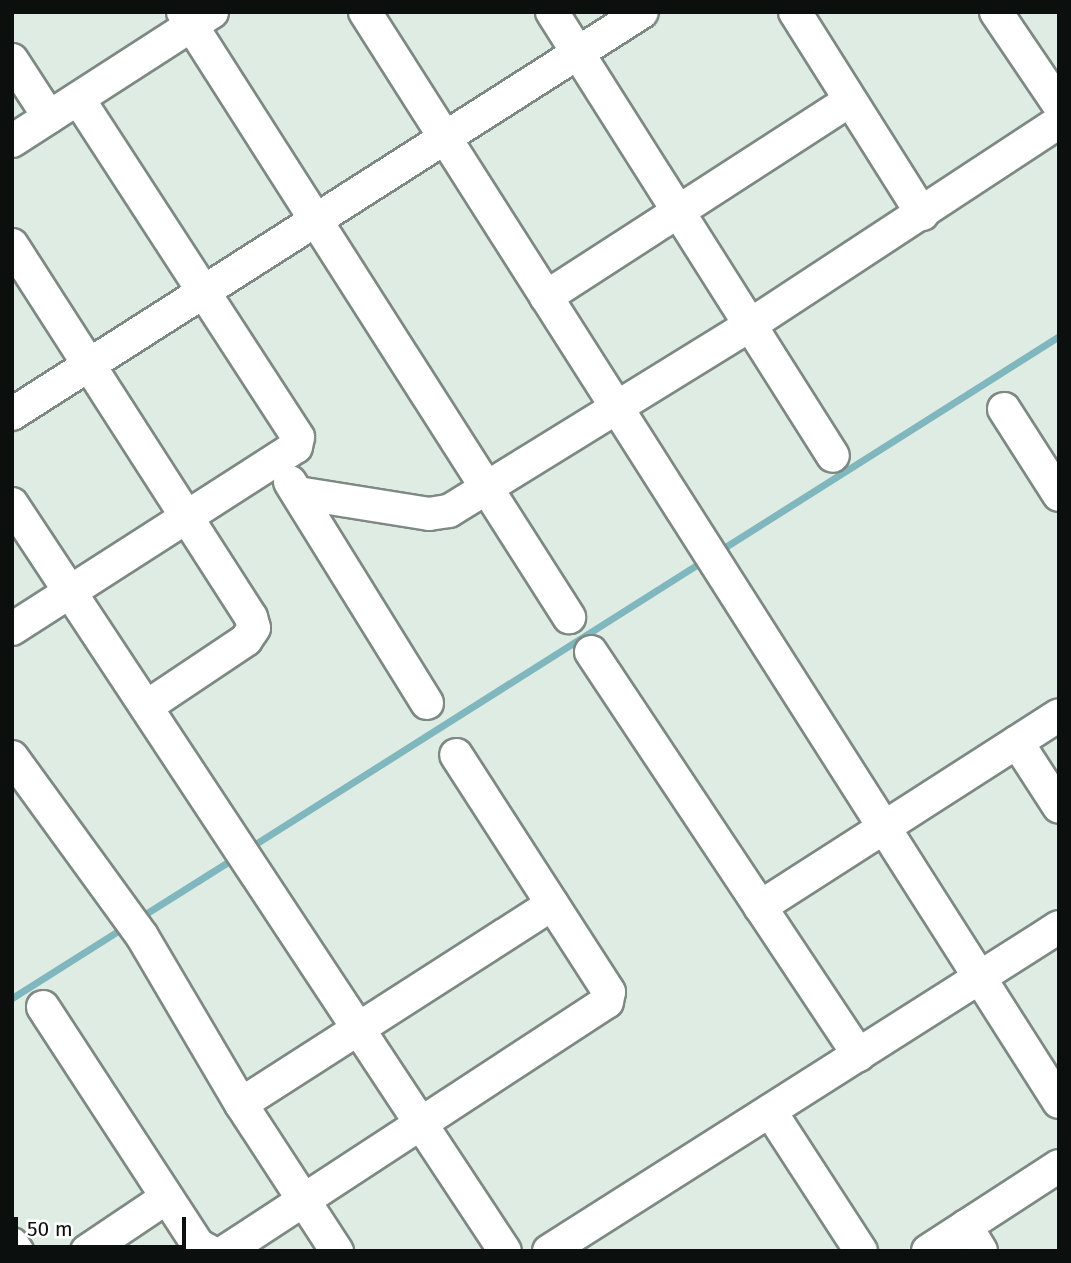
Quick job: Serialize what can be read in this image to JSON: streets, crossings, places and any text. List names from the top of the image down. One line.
{"scale_bar":"50 m"}
